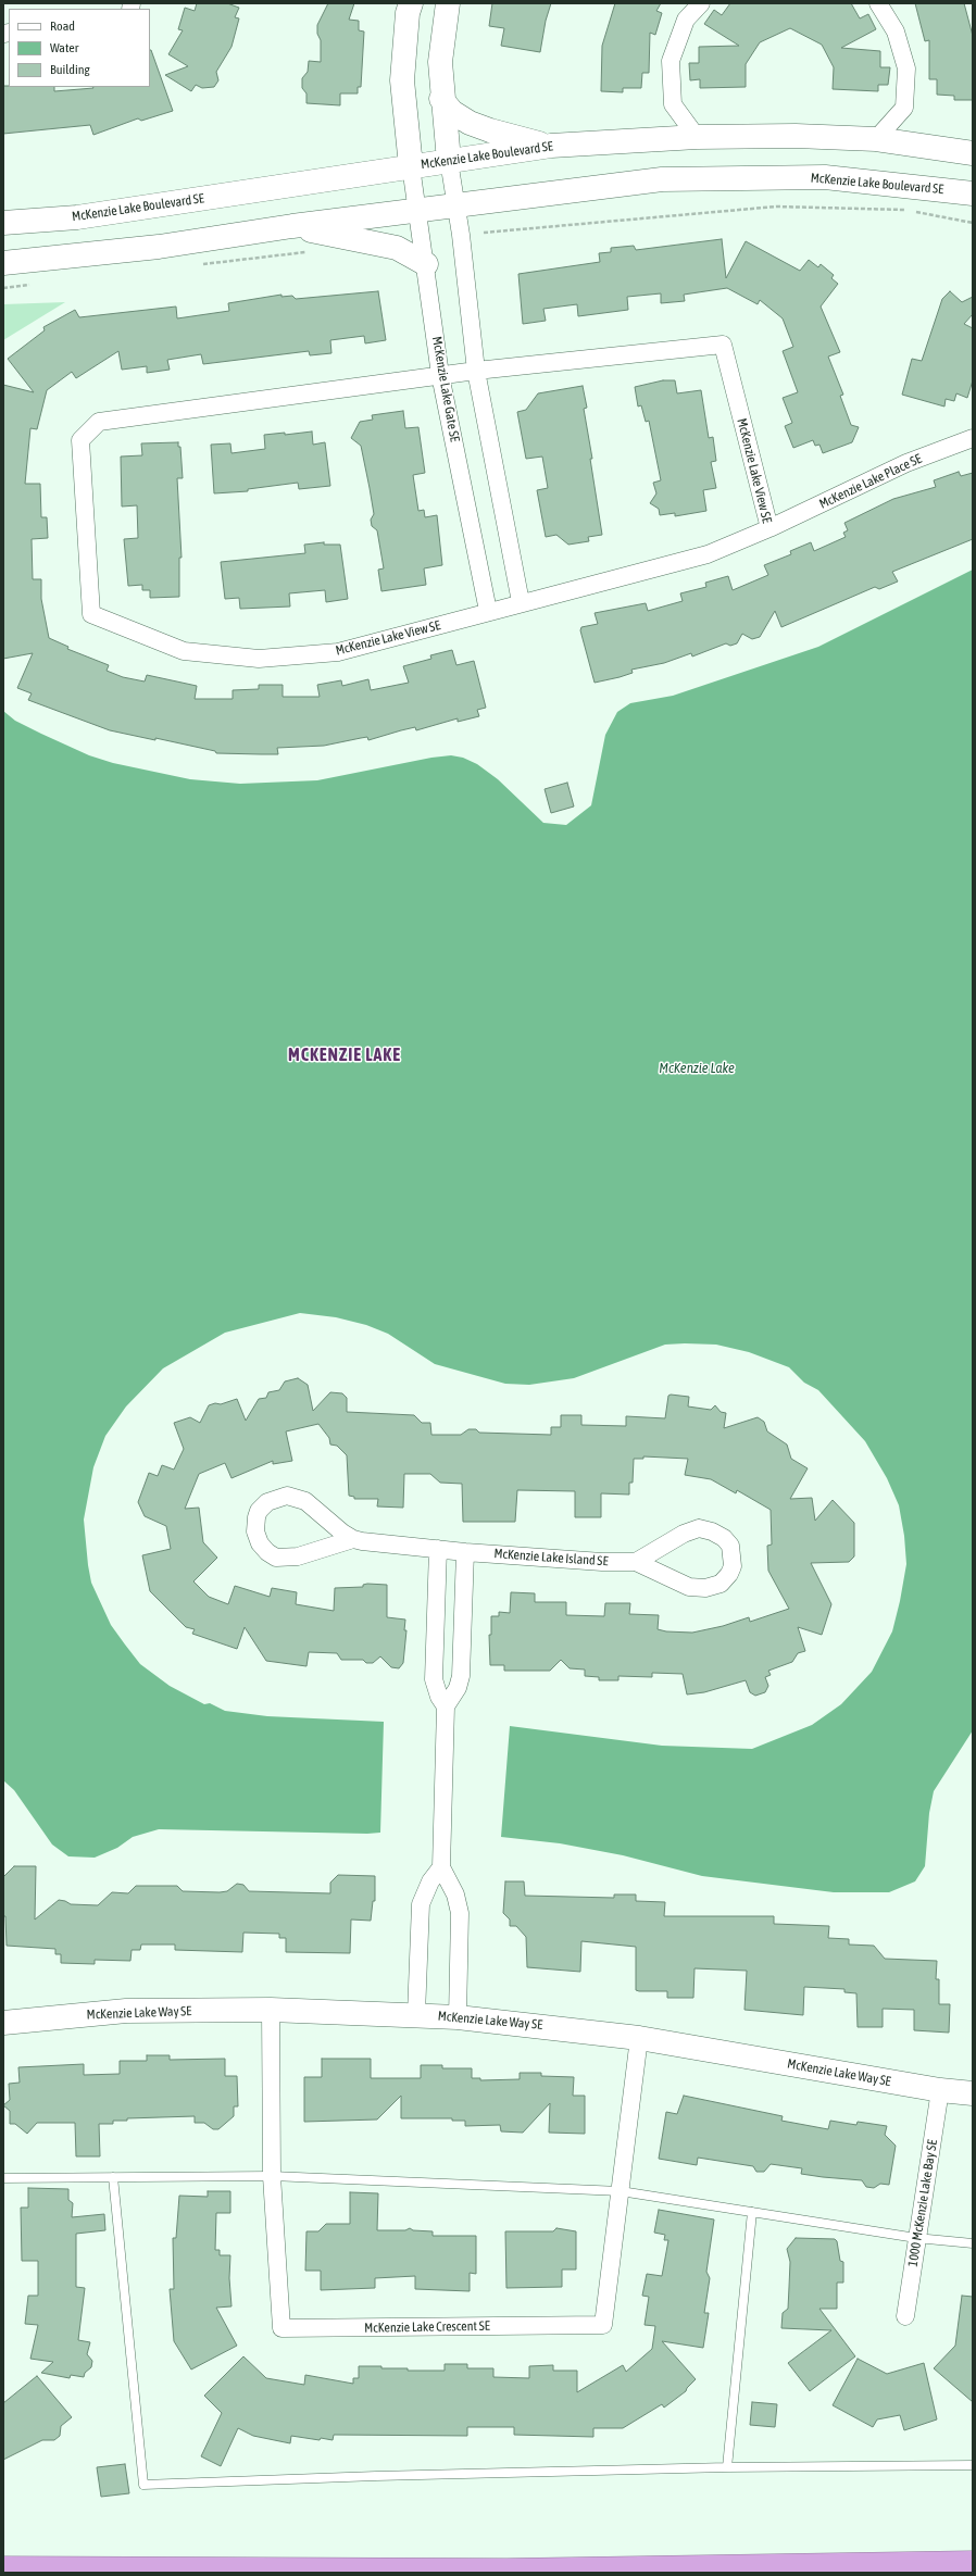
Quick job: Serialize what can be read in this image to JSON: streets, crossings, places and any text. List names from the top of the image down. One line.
{"streets":{"main road":["McKenzie Lake Boulevard SE","McKenzie Lake Way SE"],"street":["McKenzie Lake Gate SE","McKenzie Lake View SE","McKenzie Lake Place SE","McKenzie Lake Island SE","1000 McKenzie Lake Bay SE","McKenzie Lake Crescent SE"]},"crossings":[["McKenzie Lake Boulevard SE","McKenzie Lake Gate SE"],["McKenzie Lake Gate SE","McKenzie Lake View SE"],["McKenzie Lake View SE","McKenzie Lake Place SE"],["McKenzie Lake Way SE","1000 McKenzie Lake Bay SE"],["McKenzie Lake Way SE","McKenzie Lake Crescent SE"]],"districts":["MCKENZIE LAKE"],"water":["McKenzie Lake"],"legend":["Road","Water","Building"]}
